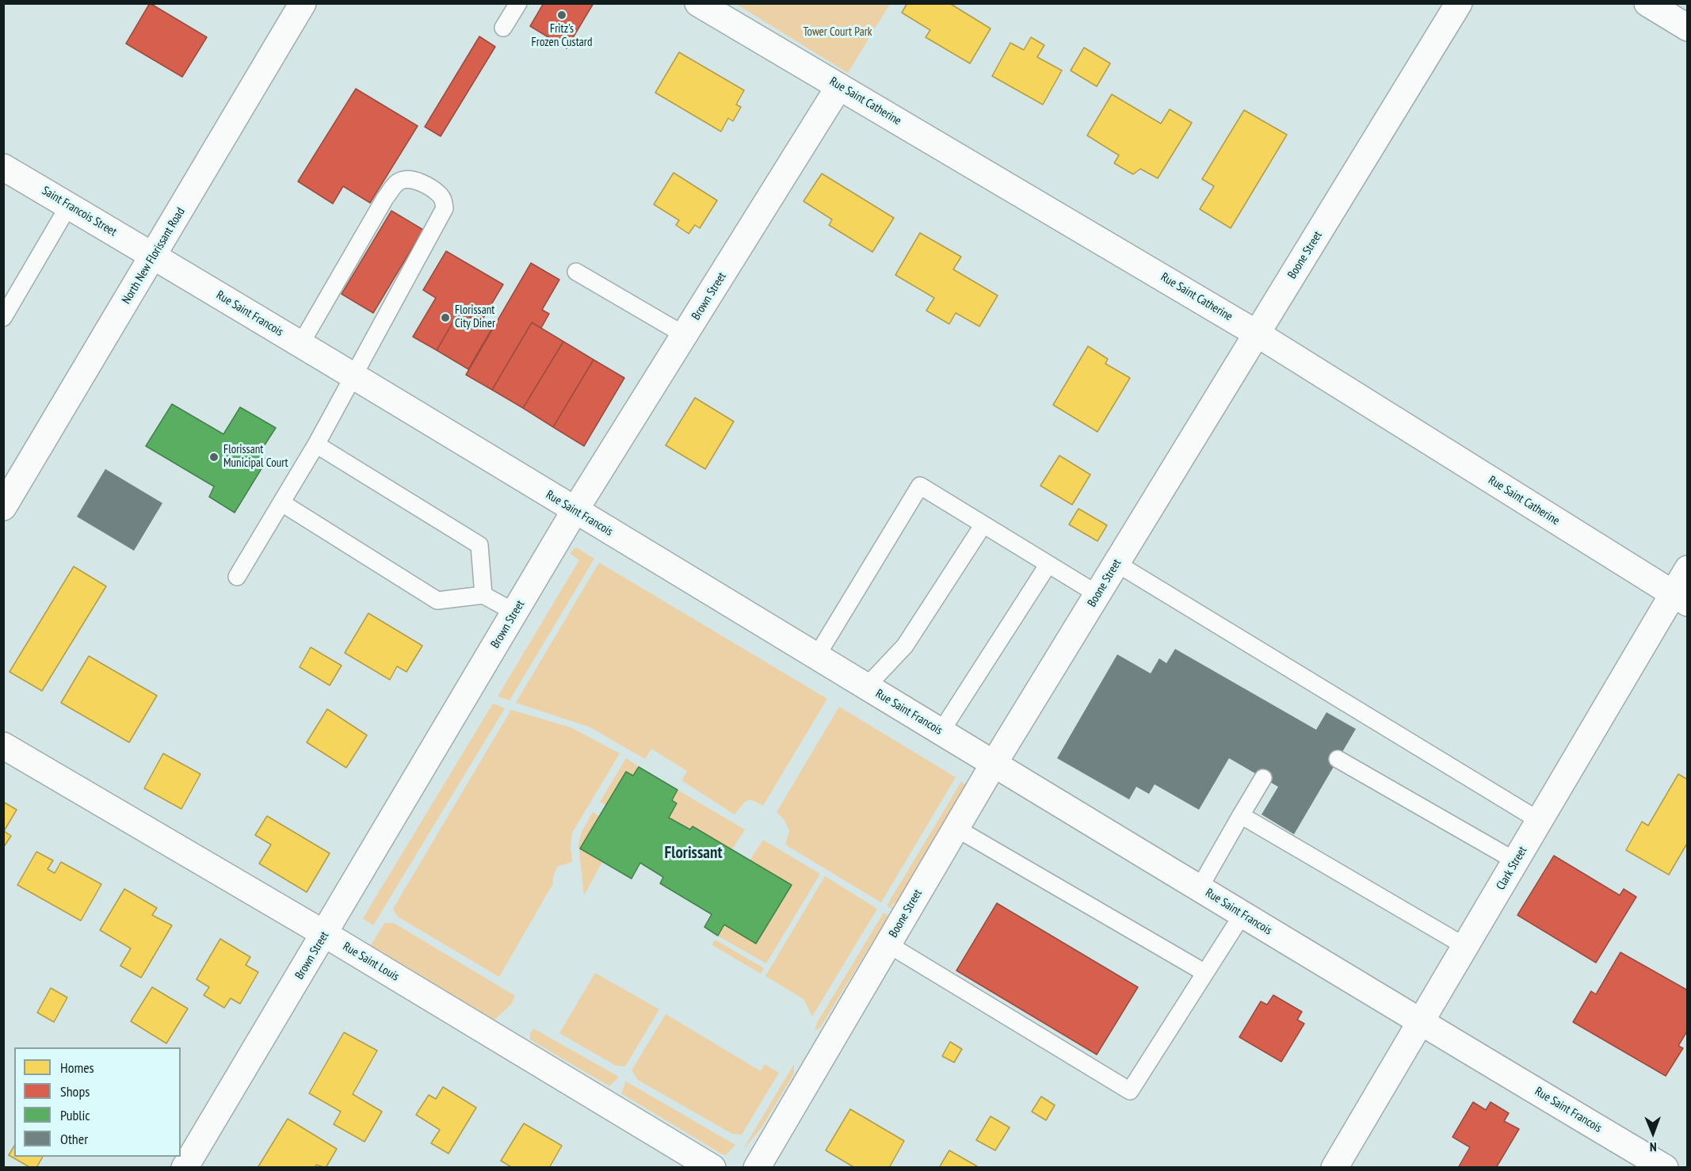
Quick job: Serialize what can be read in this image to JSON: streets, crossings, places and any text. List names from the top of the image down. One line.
{"streets":{"street":["Rue Saint Catherine","Saint Francois Street","Boone Street","North New Florissant Road","Brown Street","Rue Saint Francois","Clark Street","Rue Saint Louis"]},"crossings":[["Rue Saint Catherine","Boone Street"],["Rue Saint Catherine","Brown Street"],["Rue Saint Catherine","Clark Street"],["Saint Francois Street","North New Florissant Road"],["Saint Francois Street","Rue Saint Francois"],["Boone Street","Rue Saint Francois"],["North New Florissant Road","Rue Saint Francois"],["Brown Street","Rue Saint Francois"],["Brown Street","Rue Saint Louis"],["Rue Saint Francois","Clark Street"]],"districts":["Florissant"],"parks":["Tower Court Park"],"places":["Fritz's Frozen Custard","Florissant City Diner","Florissant Municipal Court"],"legend":["Homes","Shops","Public","Other"],"north":"bottom"}
